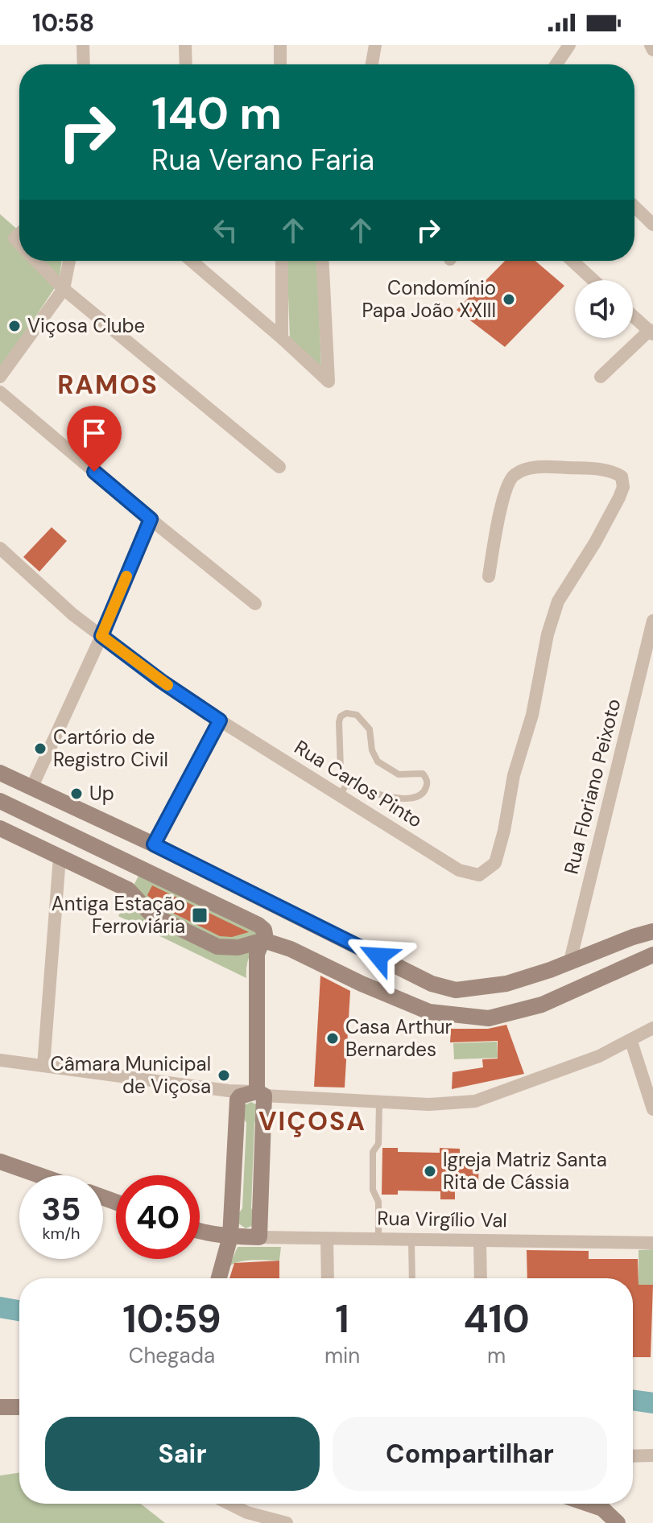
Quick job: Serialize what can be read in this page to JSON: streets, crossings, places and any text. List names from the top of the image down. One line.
{"streets":{"street":["Rua Carlos Pinto","Rua Floriano Peixoto","Rua Virgílio Val"]},"districts":["RAMOS","VIÇOSA"],"places":{"other":["Condomínio Papa João XXIII","Viçosa Clube","Cartório de Registro Civil","Up","Casa Arthur Bernardes","Câmara Municipal de Viçosa","Igreja Matriz Santa Rita de Cássia"],"transit":["Antiga Estação Ferroviária"]},"page":{"status":"10:58","turn":["140 m","Rua Verano Faria"],"speed":"35 km/h","limit":"40","eta":["10:59","Chegada","1","min","410","m"],"buttons":["Sair","Compartilhar"]}}
